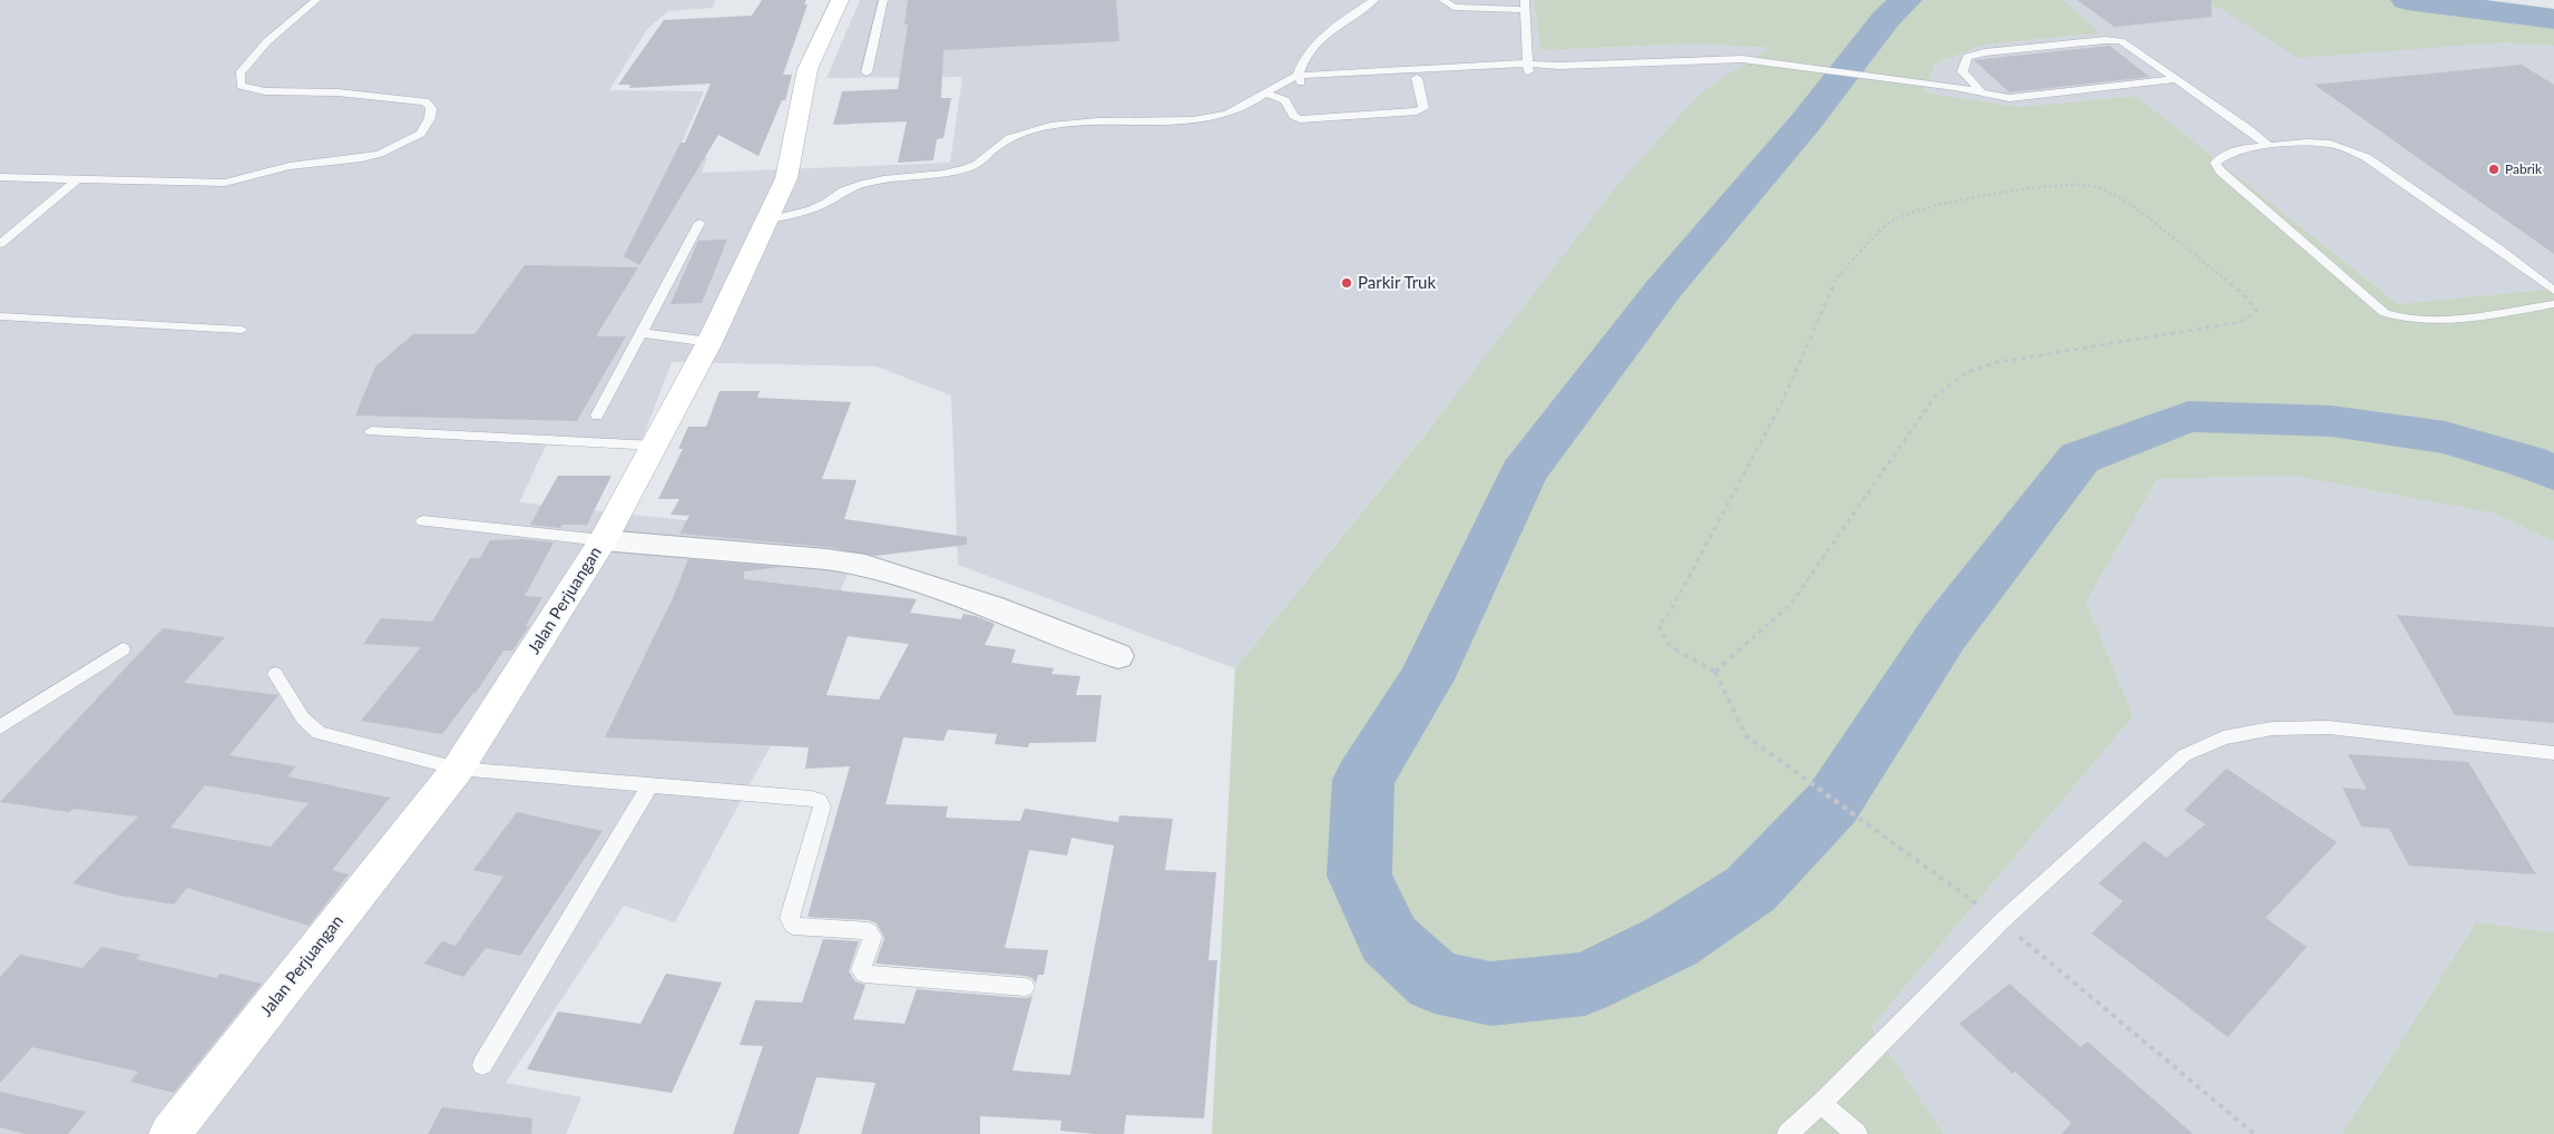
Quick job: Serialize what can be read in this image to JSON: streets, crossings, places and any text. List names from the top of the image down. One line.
{"streets":{"street":["Jalan Perjuangan"]},"places":["Pabrik","Parkir Truk"]}
